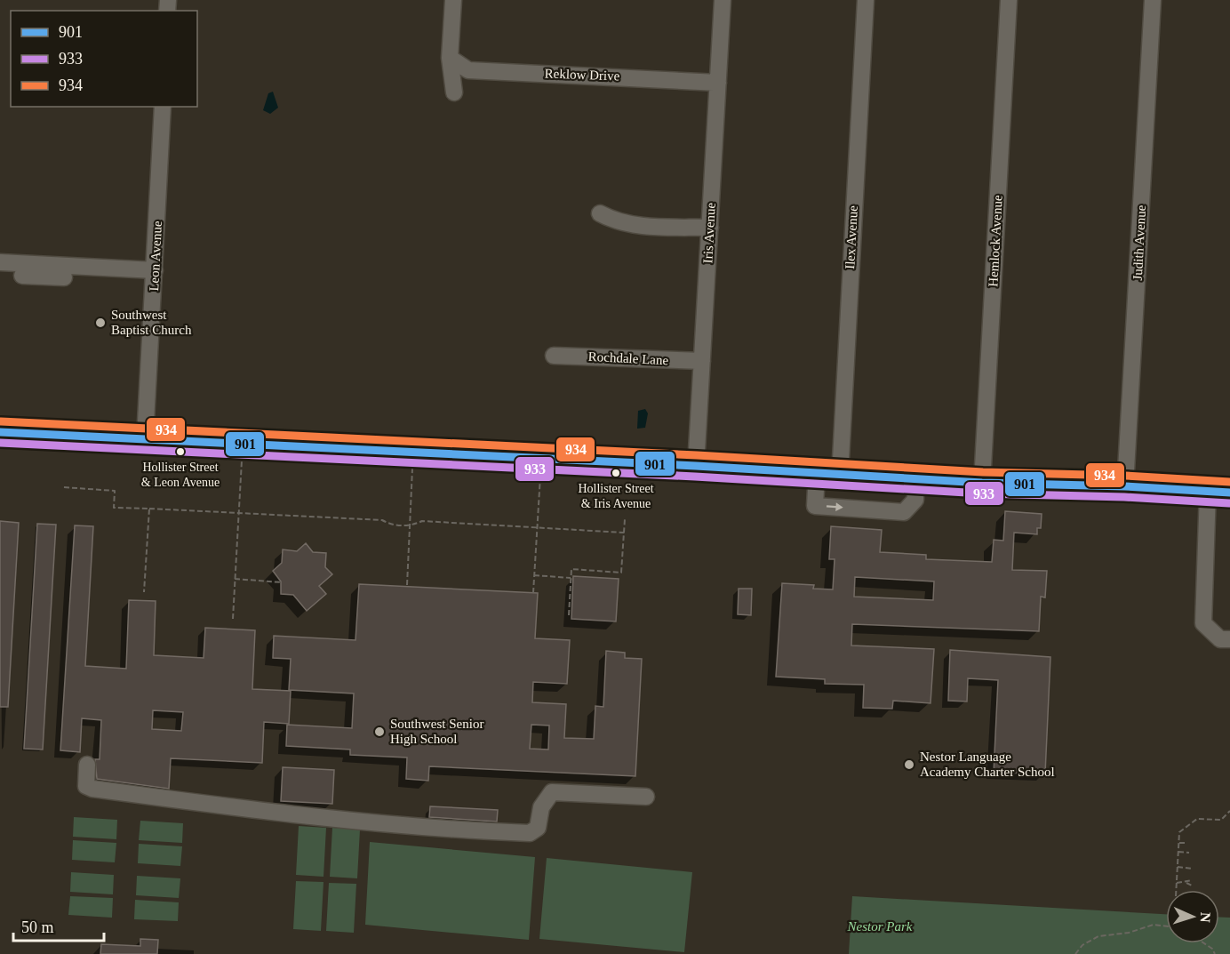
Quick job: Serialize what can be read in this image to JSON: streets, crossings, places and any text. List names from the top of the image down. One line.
{"streets":{"street":["Reklow Drive","Iris Avenue","Ilex Avenue","Hemlock Avenue","Judith Avenue","Leon Avenue","Rochdale Lane"]},"crossings":[["Reklow Drive","Iris Avenue"],["Iris Avenue","Rochdale Lane"]],"parks":["Nestor Park"],"places":["Southwest Baptist Church","Hollister Street & Leon Avenue","Hollister Street & Iris Avenue","Southwest Senior High School","Nestor Language Academy Charter School"],"lines":["transit line 934","transit line 901","transit line 933"],"legend":["901","933","934"],"scale_bar":"50 m","north":"right"}
